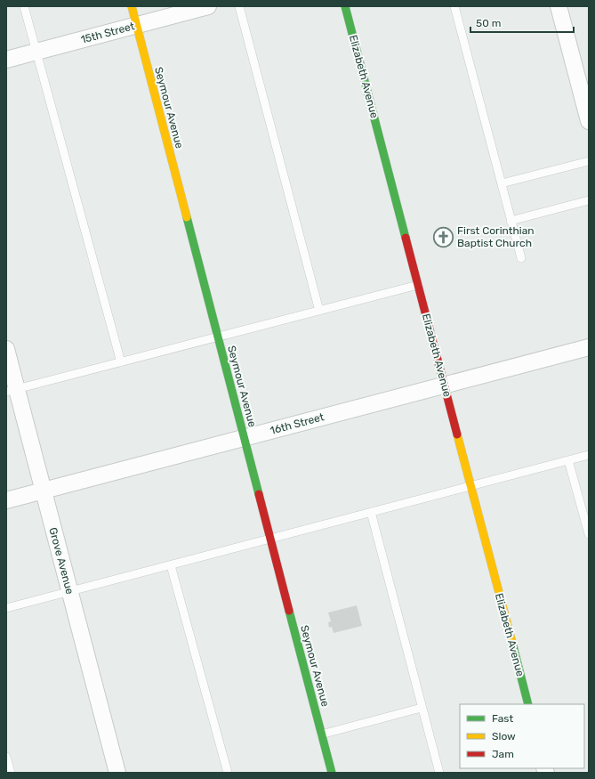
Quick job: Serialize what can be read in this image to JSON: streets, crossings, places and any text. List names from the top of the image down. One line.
{"streets":{"street":["15th Street","Elizabeth Avenue","Seymour Avenue","16th Street","Grove Avenue"]},"crossings":[["15th Street","Seymour Avenue"],["Elizabeth Avenue","16th Street"],["Seymour Avenue","16th Street"],["16th Street","Grove Avenue"]],"places":{"church":["First Corinthian Baptist Church"]},"legend":["Fast","Slow","Jam"],"scale_bar":"50 m"}
